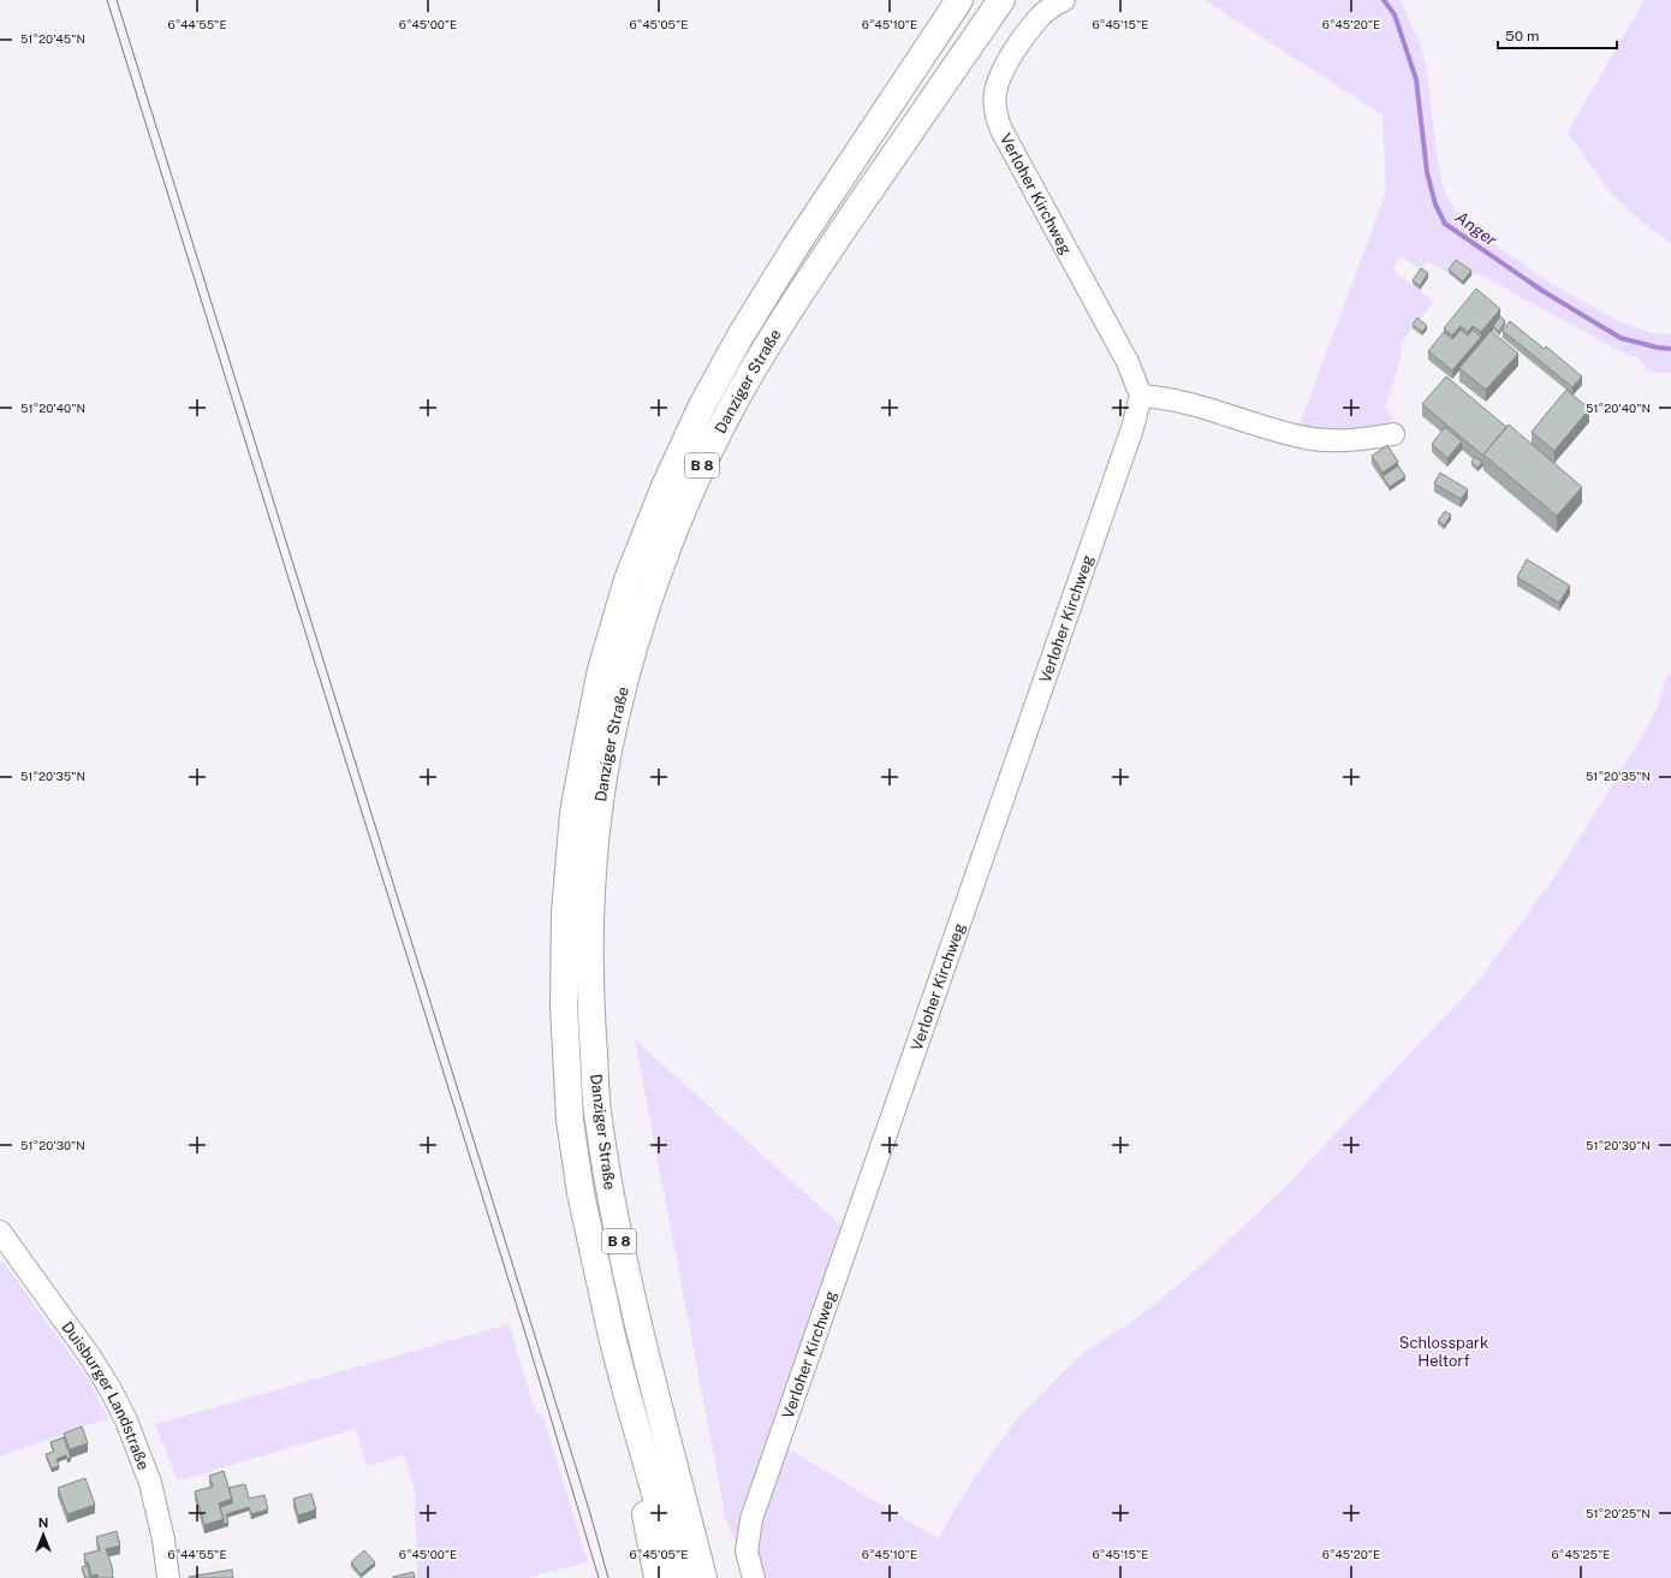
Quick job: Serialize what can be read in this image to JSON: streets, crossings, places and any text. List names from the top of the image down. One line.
{"streets":{"highway":["Danziger Straße","B 8"],"street":["Verloher Kirchweg","Duisburger Landstraße"]},"water":["Anger"],"parks":["Schlosspark Heltorf"],"scale_bar":"50 m","north":"top","coordinates":["6°44'55\"E","6°45'00\"E","6°45'05\"E","6°45'10\"E","6°45'15\"E","6°45'20\"E","51°20'45\"N","51°20'40\"N","51°20'35\"N","51°20'30\"N","51°20'25\"N","6°45'25\"E"]}
